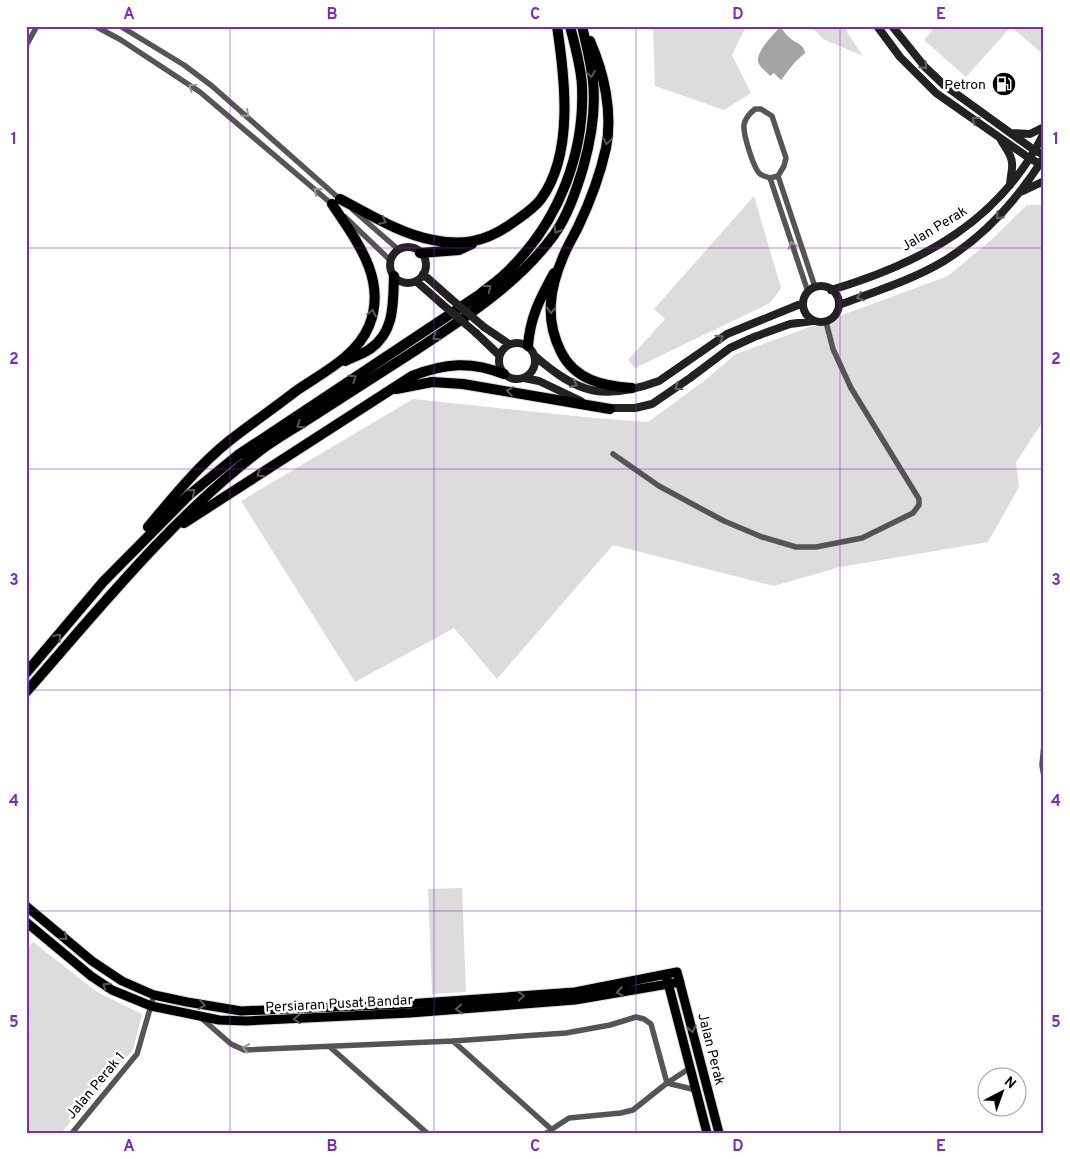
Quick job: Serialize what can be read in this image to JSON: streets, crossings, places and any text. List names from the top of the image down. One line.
{"streets":{"main road":["Jalan Perak","Persiaran Pusat Bandar"],"street":["Jalan Perak 1"]},"crossings":[["Jalan Perak","Persiaran Pusat Bandar"],["Persiaran Pusat Bandar","Jalan Perak 1"]],"places":{"fuel station":["Petron"]},"north":"top right","grid":{"columns":["A","B","C","D","E"],"rows":["1","2","3","4","5"]}}
